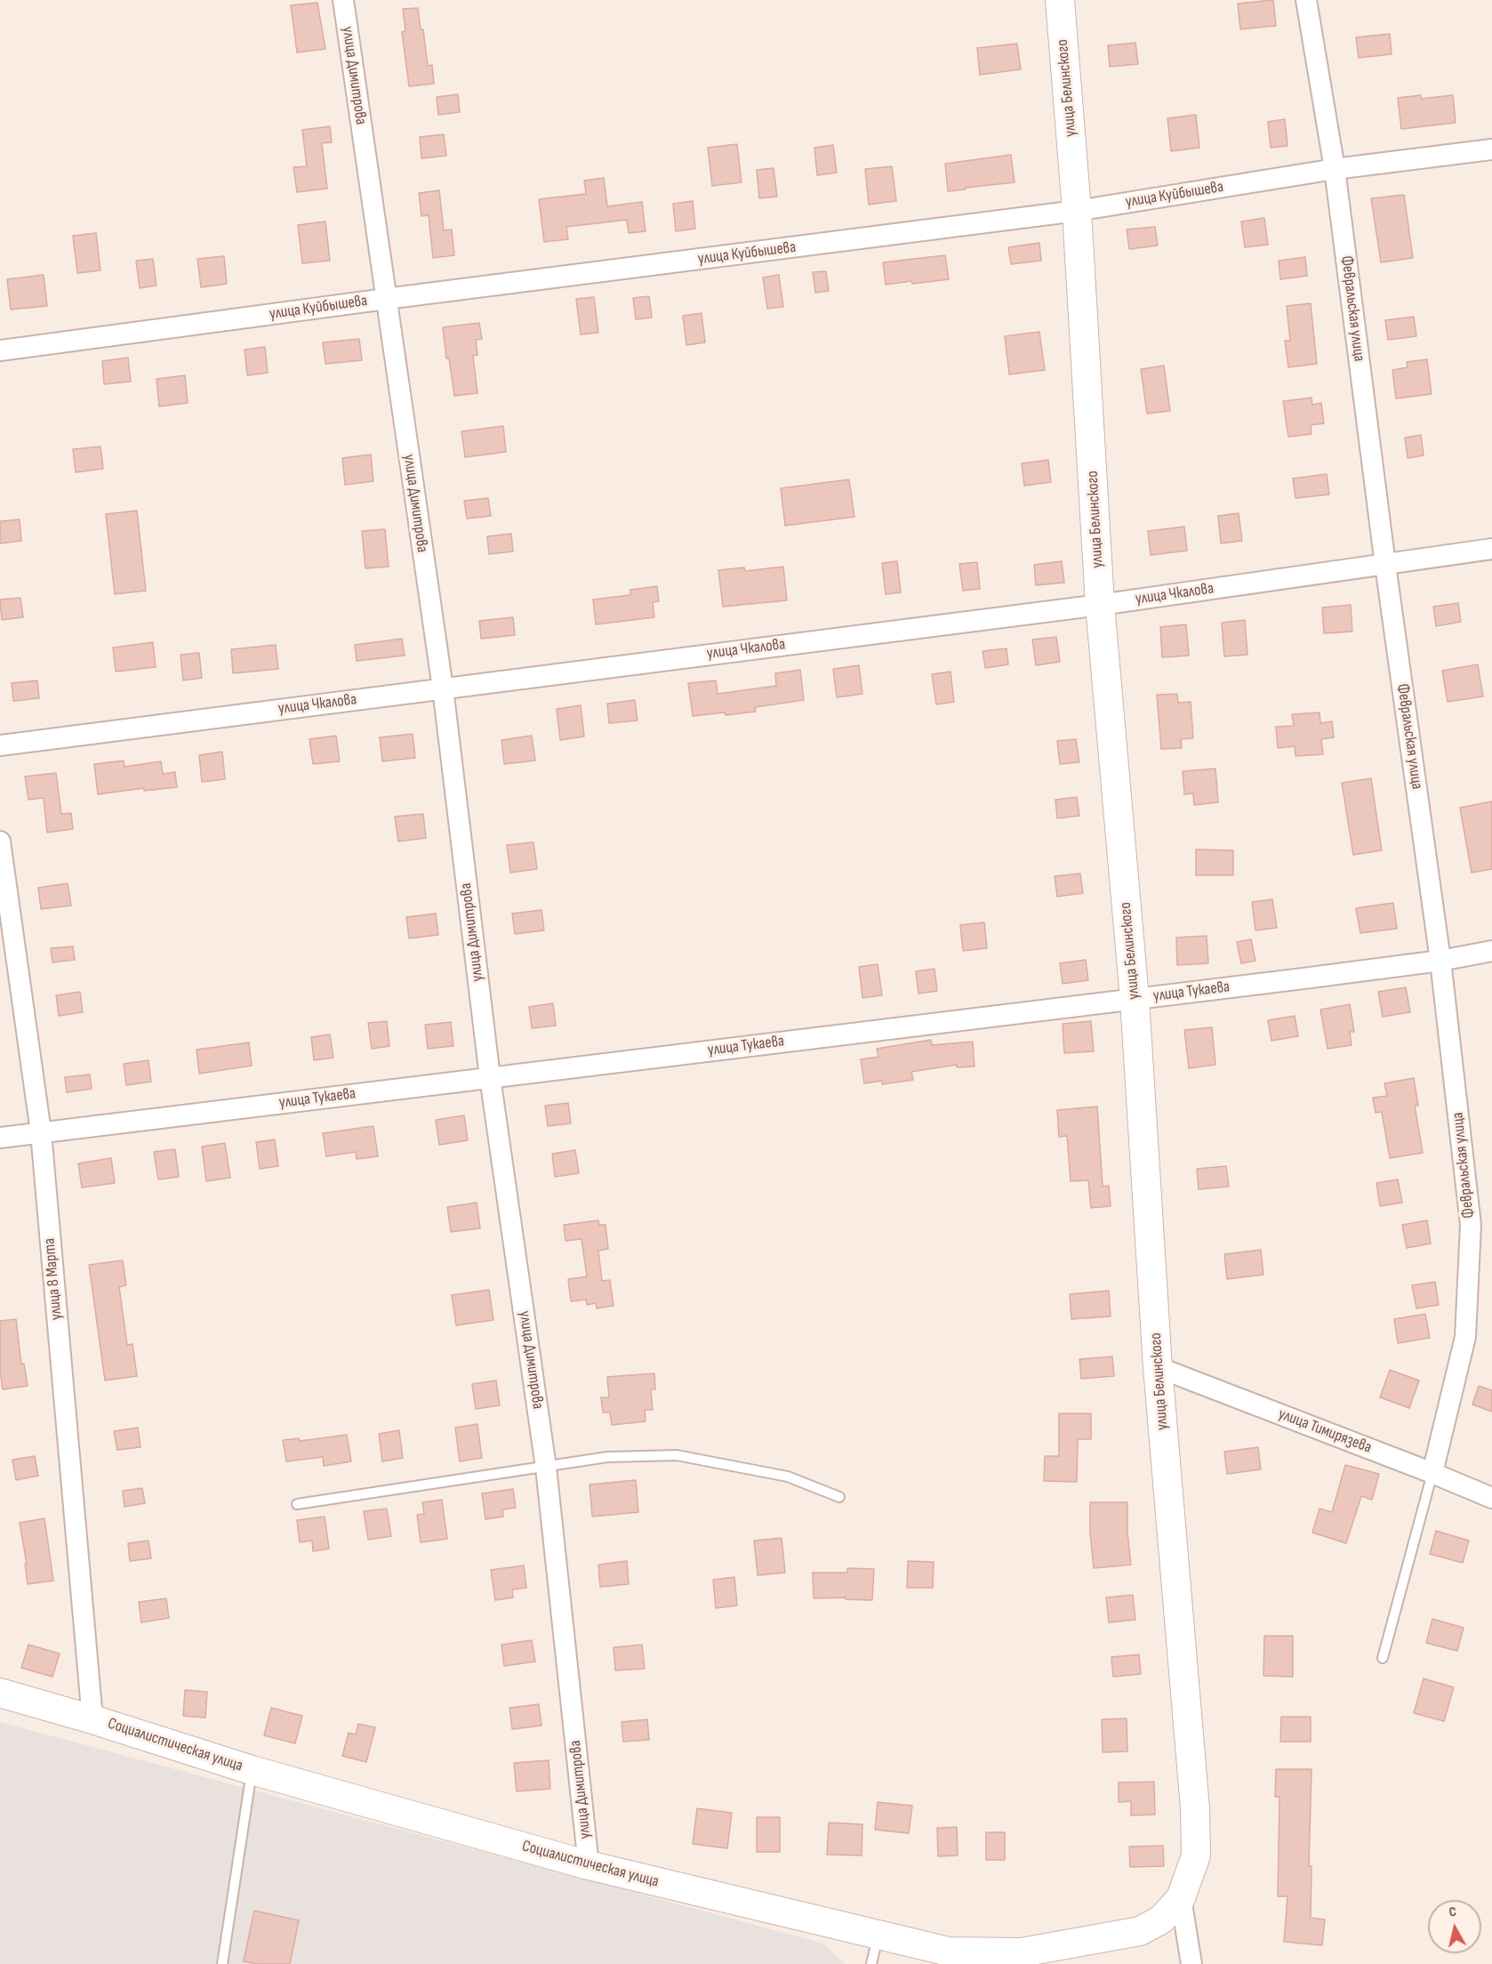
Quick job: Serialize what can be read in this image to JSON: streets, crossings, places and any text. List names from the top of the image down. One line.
{"streets":{"street":["улица Димитрова","улица Белинского","улица Куйбышева","Февральская улица","улица Чкалова","улица Тукаева","улица 8 Марта","улица Тимирязева","Социалистическая улица"]},"crossings":[["улица Димитрова","улица Куйбышева"],["улица Димитрова","улица Чкалова"],["улица Димитрова","улица Тукаева"],["улица Димитрова","Социалистическая улица"],["улица Белинского","улица Куйбышева"],["улица Белинского","улица Чкалова"],["улица Белинского","улица Тукаева"],["улица Белинского","улица Тимирязева"],["улица Белинского","Социалистическая улица"],["улица Куйбышева","Февральская улица"],["Февральская улица","улица Чкалова"],["Февральская улица","улица Тукаева"],["Февральская улица","улица Тимирязева"],["улица Тукаева","улица 8 Марта"],["улица 8 Марта","Социалистическая улица"]],"north":"top"}
